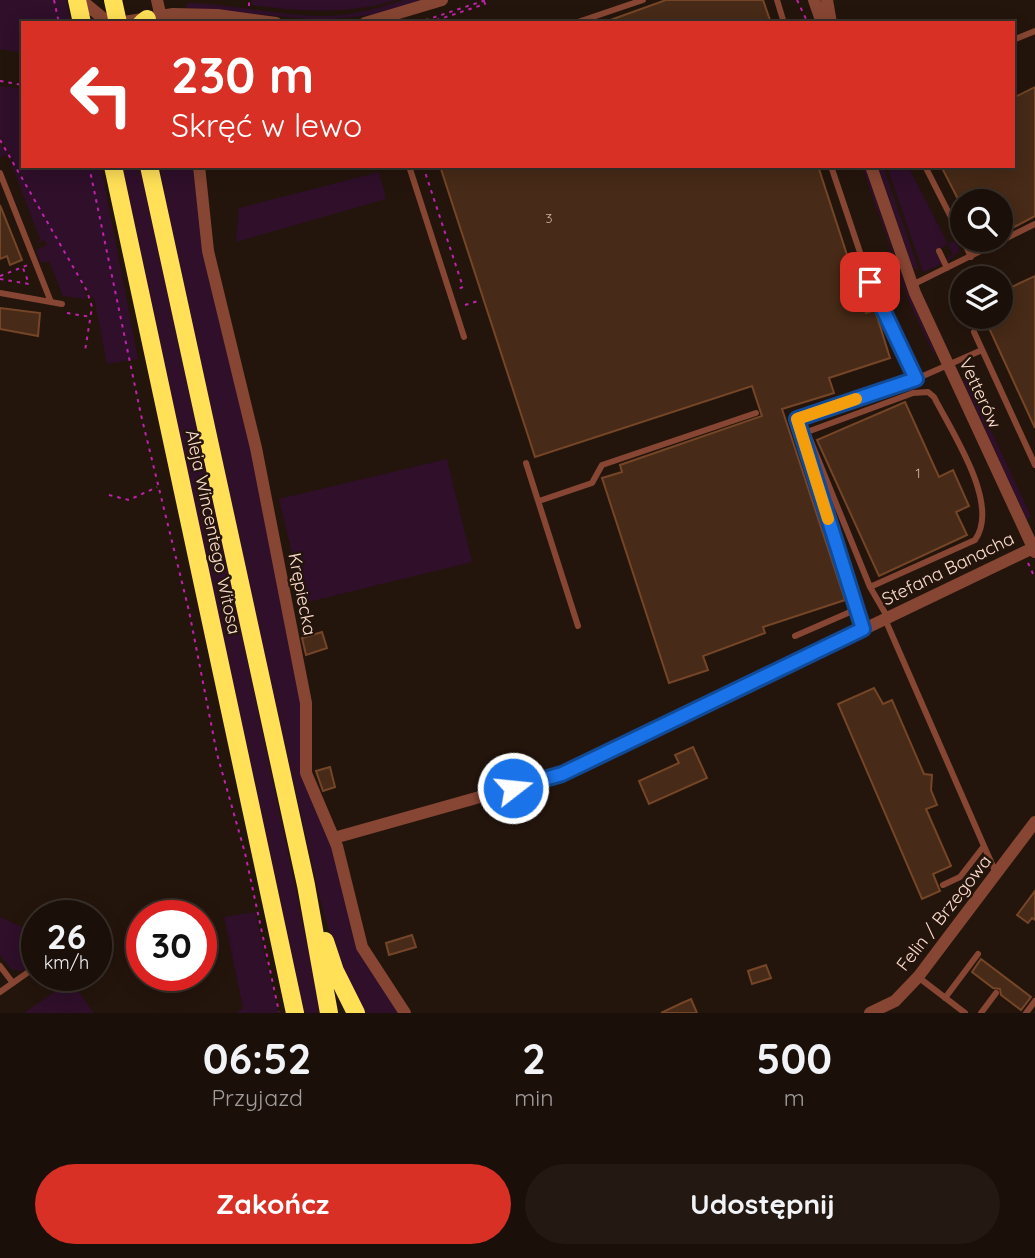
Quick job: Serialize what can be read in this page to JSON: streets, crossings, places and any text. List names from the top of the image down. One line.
{"streets":{"main road":["Aleja Wincentego Witosa"],"street":["Vetterów","Stefana Banacha","Krępiecka","Felin / Brzegowa"]},"crossings":[["Vetterów","Stefana Banacha"],["Stefana Banacha","Krępiecka"]],"house_numbers":["3","1"],"page":{"turn":["230 m","Skręć w lewo"],"speed":"26 km/h","limit":"30","eta":["06:52","Przyjazd","2","min","500","m"],"buttons":["Zakończ","Udostępnij"]}}
